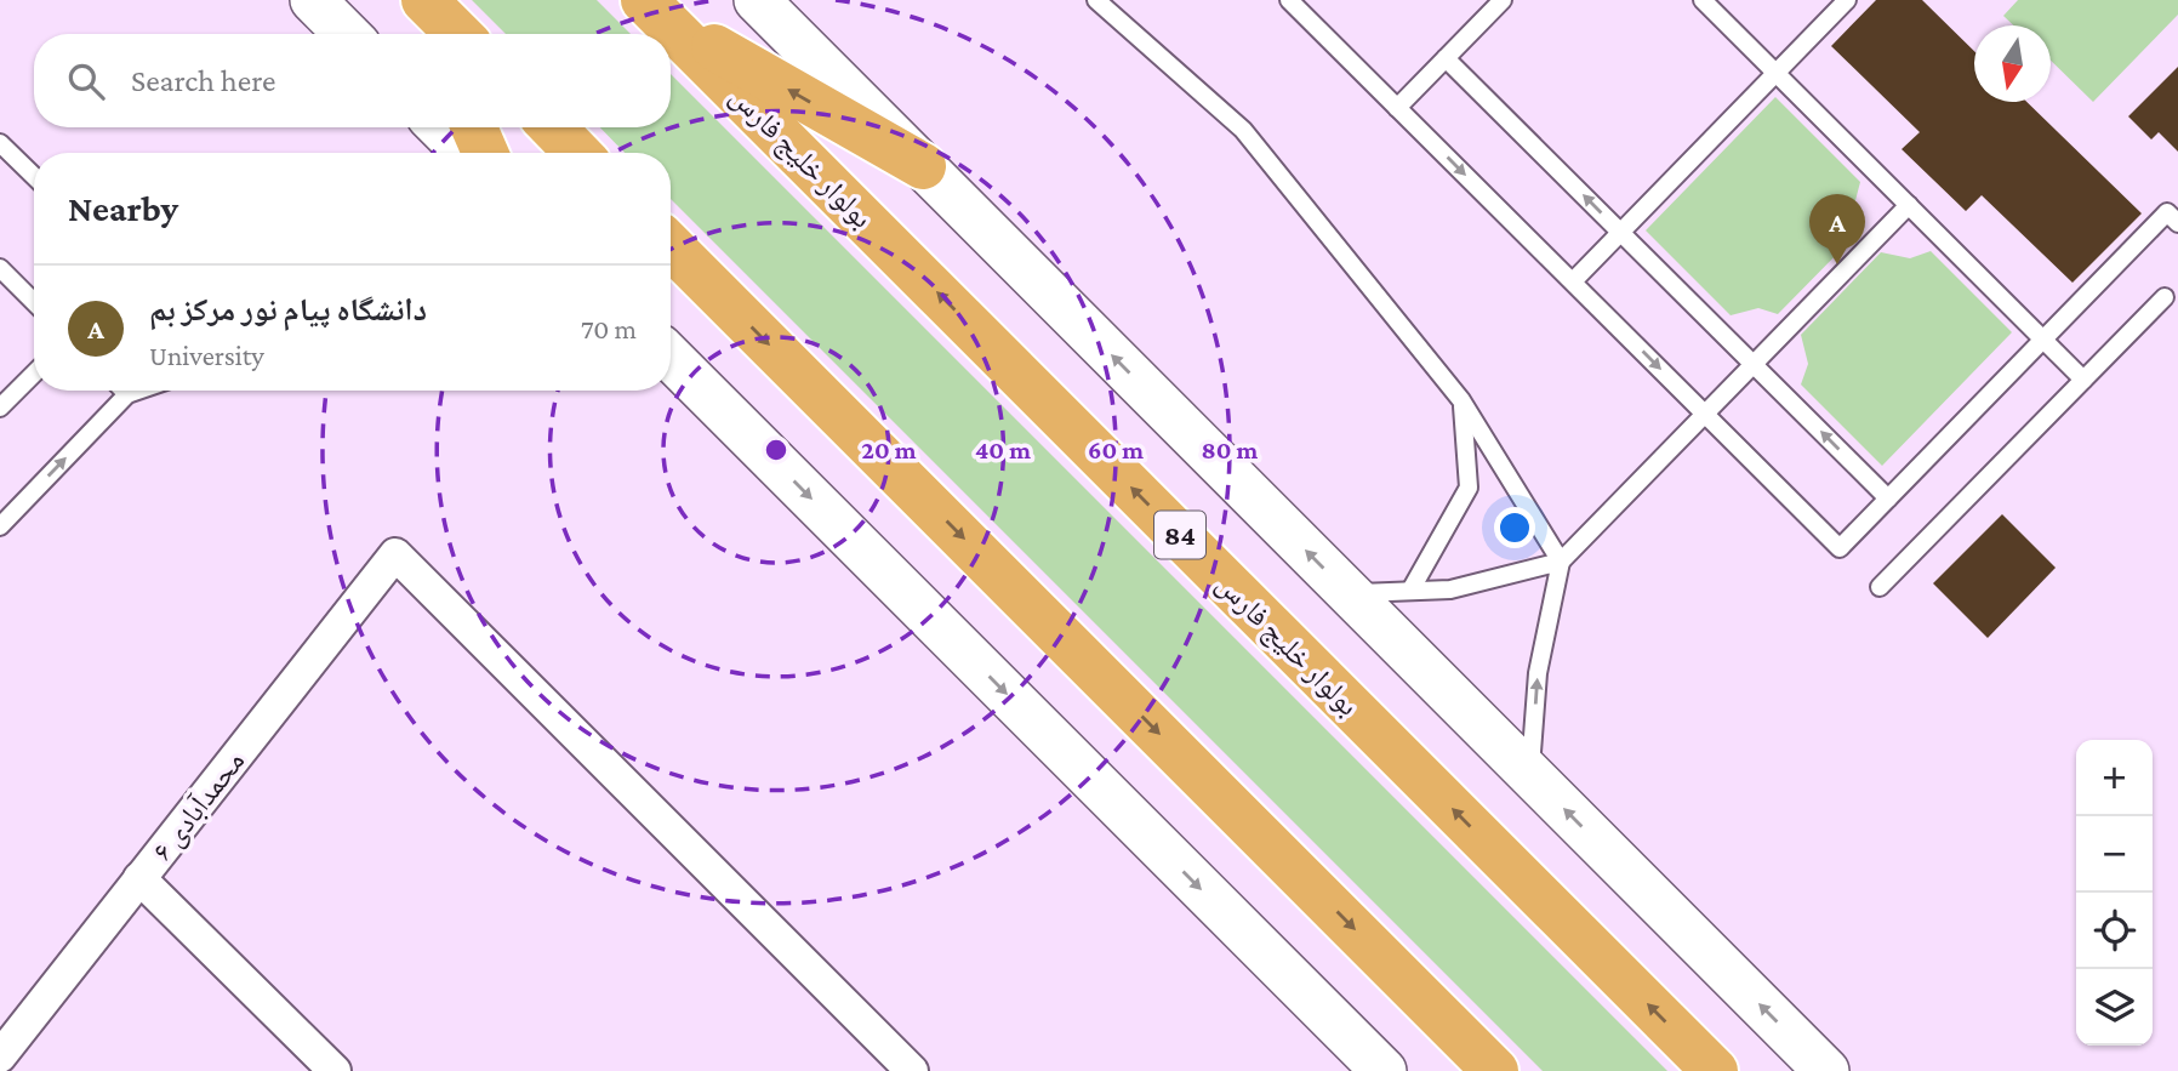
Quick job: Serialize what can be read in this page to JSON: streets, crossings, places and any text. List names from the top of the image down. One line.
{"streets":{"highway":["بولوار خلیج فارس","84"],"street":["محمدآبادی ۶"]},"north":"bottom","page":{"search":"Search here","heading":"Nearby","pins":"A","list":[{"mark":"A","name":"دانشگاه پیام نور مرکز بم","note":"University","value":"70 m"}],"map_buttons":["+","−"]},"rings":["20 m","40 m","60 m","80 m"]}
